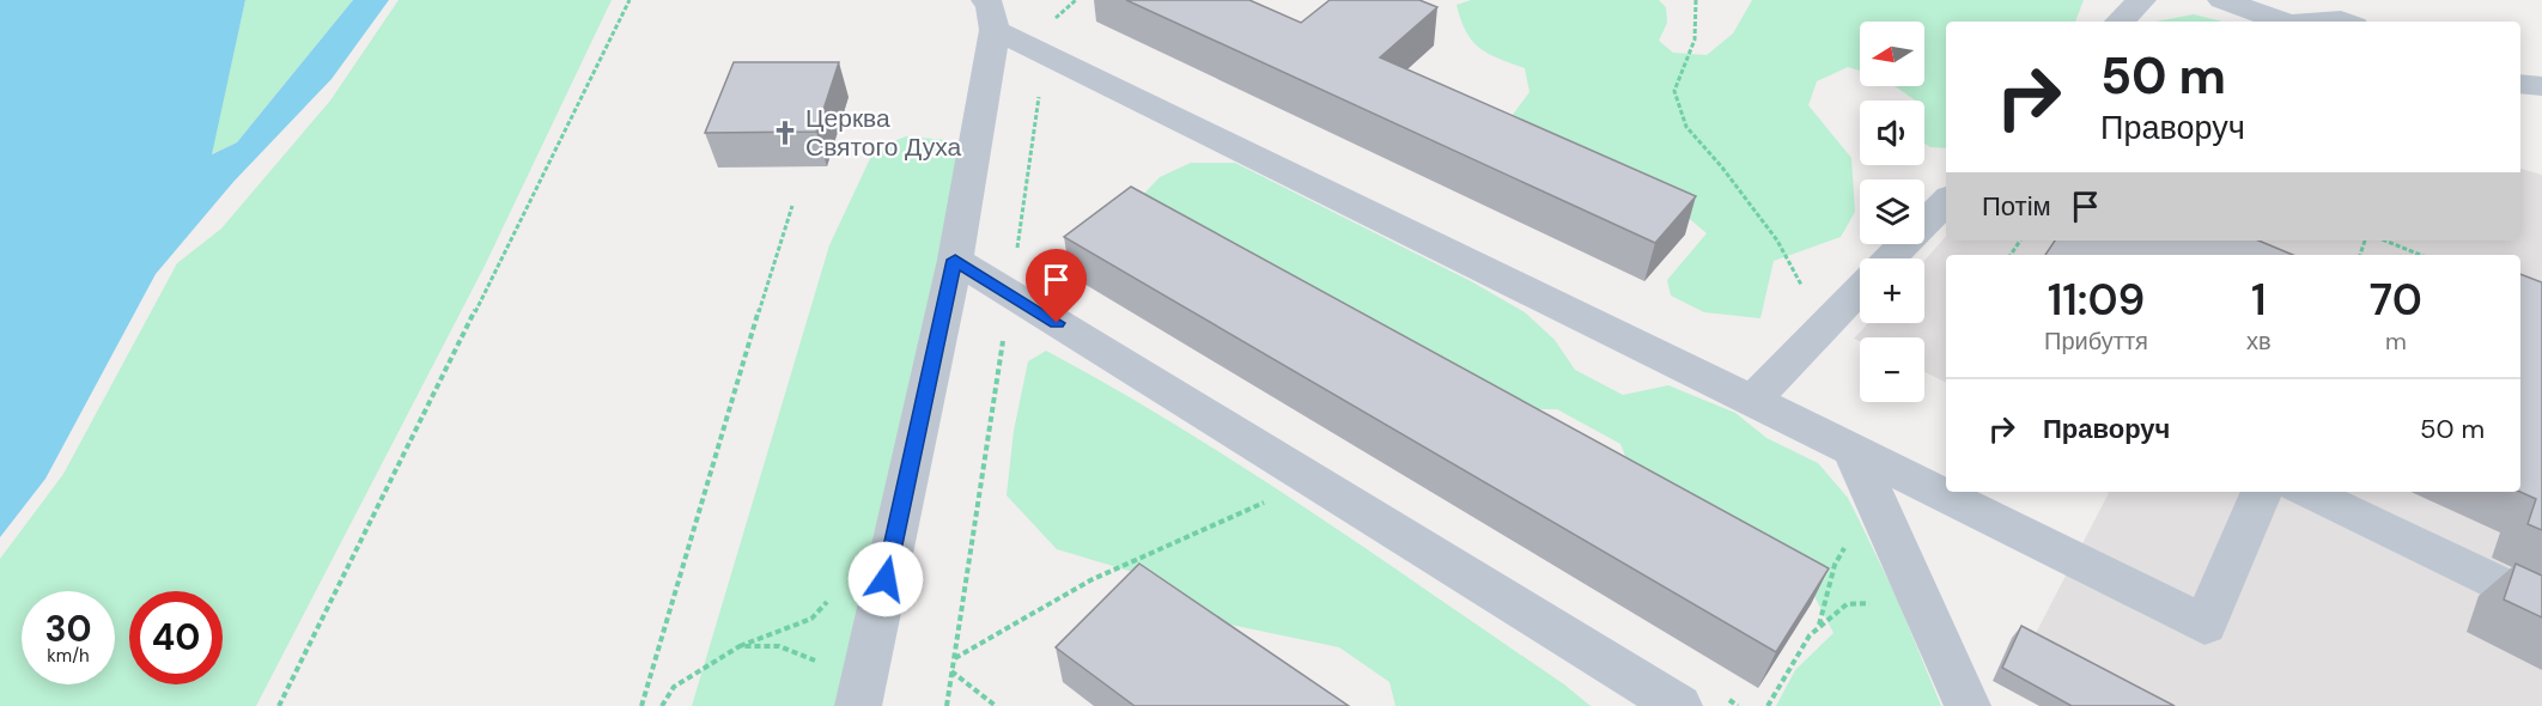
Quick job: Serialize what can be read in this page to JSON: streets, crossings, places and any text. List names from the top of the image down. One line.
{"places":{"church":["Церква Святого Духа"]},"north":"left","page":{"map_buttons":["+","−"],"turn":["50 m","Праворуч"],"then":"Потім","eta":["11:09","Прибуття","1","хв","70","m"],"list":[{"name":"Праворуч","value":"50 m"}],"speed":"30 km/h","limit":"40"}}
